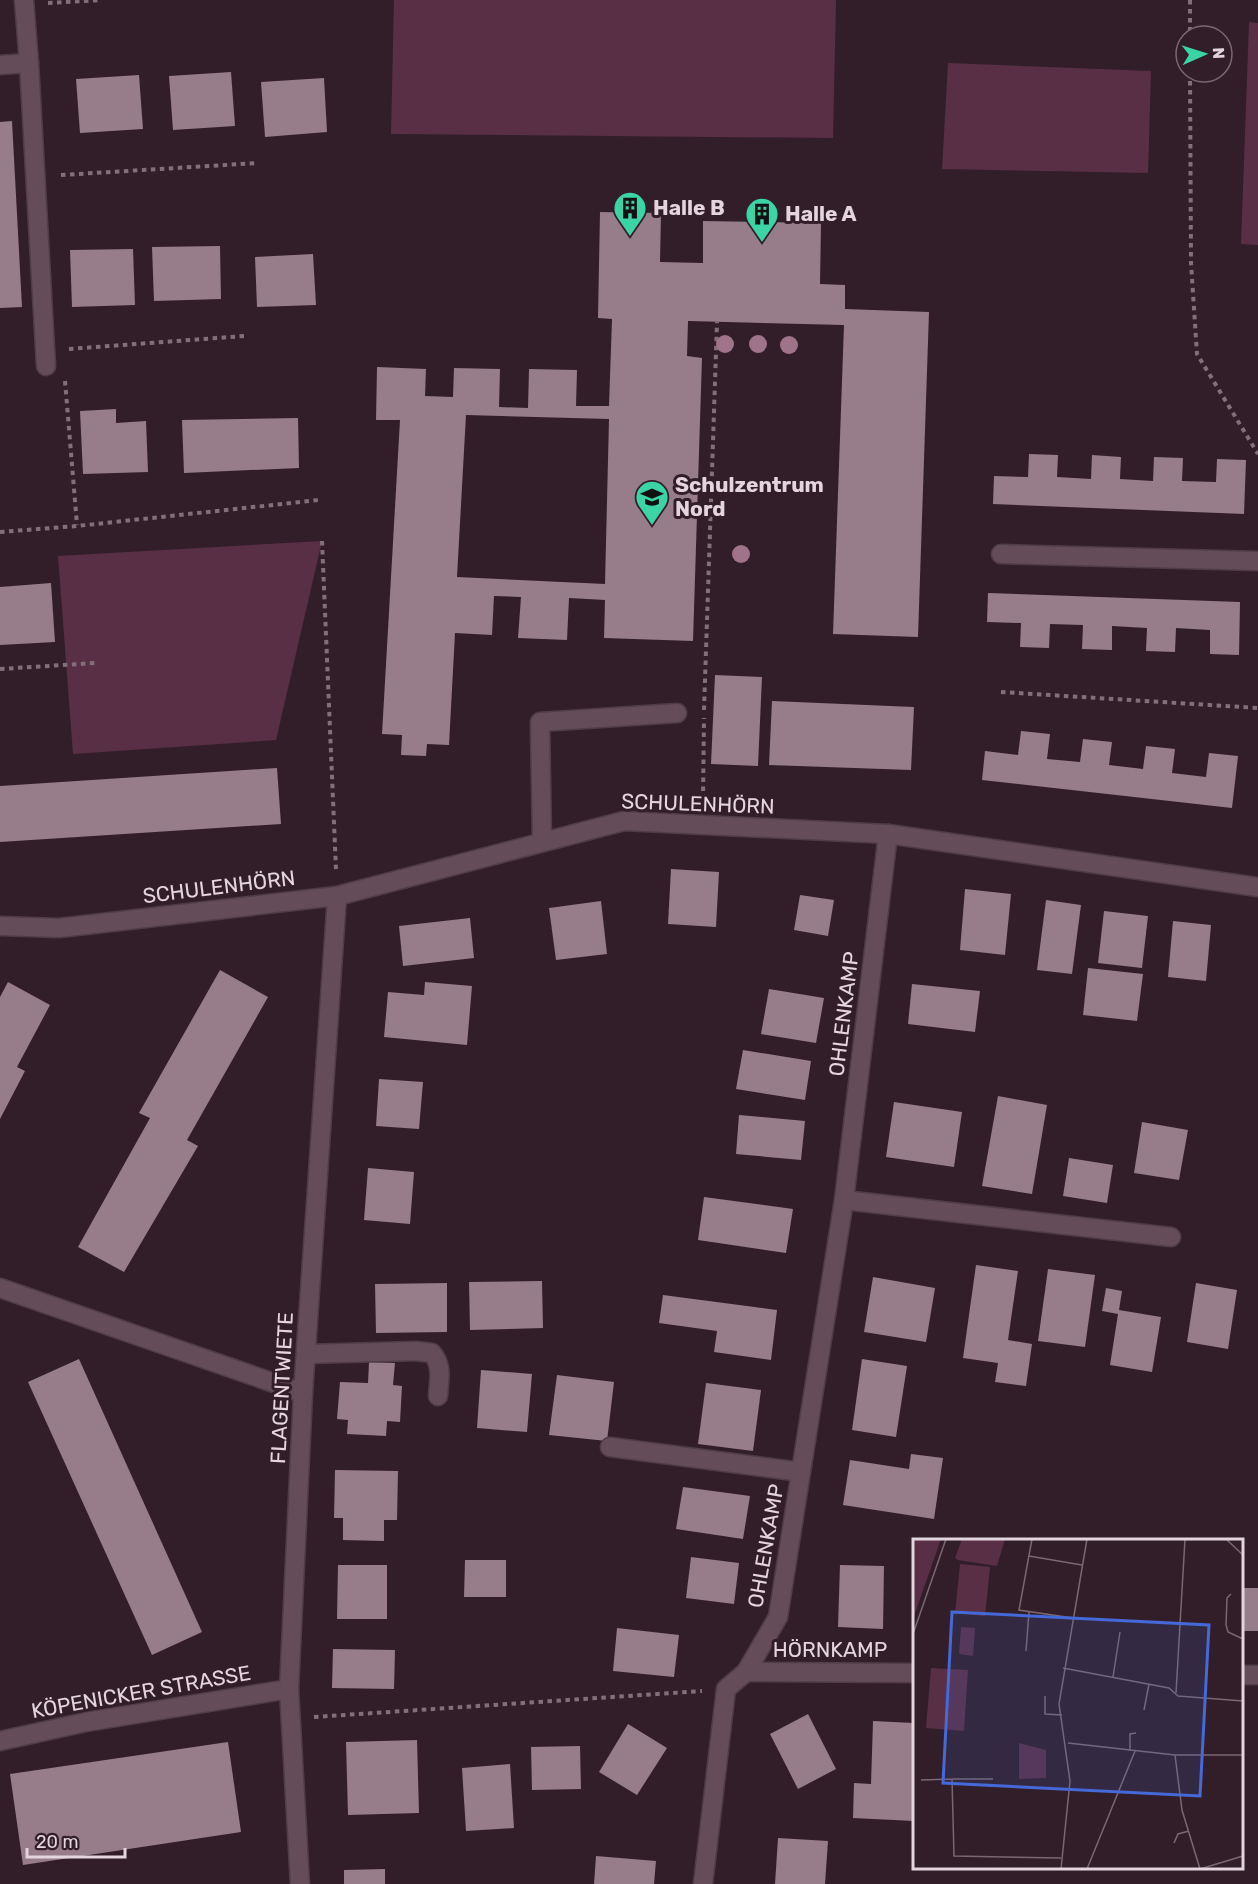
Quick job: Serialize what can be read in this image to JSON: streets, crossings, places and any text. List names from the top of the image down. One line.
{"streets":{"street":["SCHULENHÖRN","OHLENKAMP","FLAGENTWIETE","HÖRNKAMP","KÖPENICKER STRASSE"]},"crossings":[["SCHULENHÖRN","OHLENKAMP"],["SCHULENHÖRN","FLAGENTWIETE"],["OHLENKAMP","HÖRNKAMP"],["FLAGENTWIETE","KÖPENICKER STRASSE"]],"places":{"building":["Halle B","Halle A"],"school or university":["Schulzentrum Nord"]},"scale_bar":"20 m","north":"right"}
